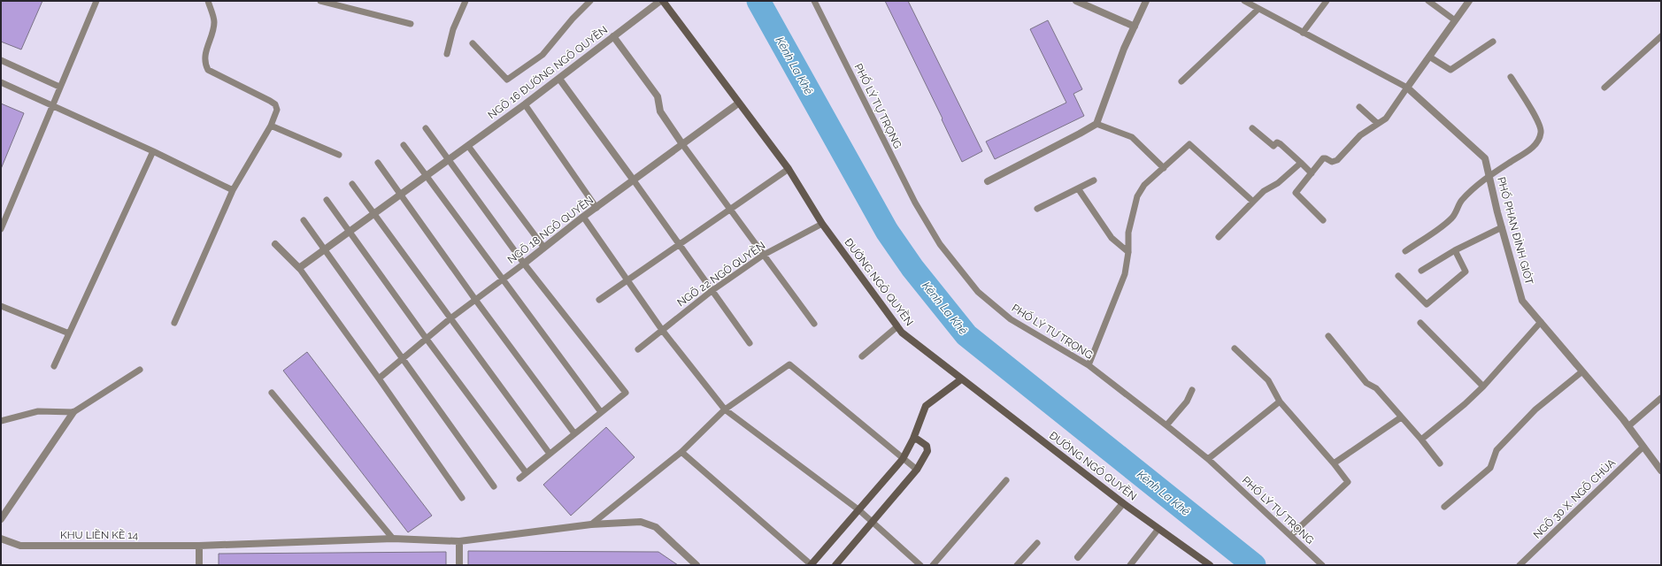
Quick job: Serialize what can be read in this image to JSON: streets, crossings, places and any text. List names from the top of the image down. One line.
{"streets":{"street":["NGÕ 16 ĐƯỜNG NGÔ QUYỀN","NGÕ 18 NGÔ QUYỀN","PHỐ PHAN ĐÌNH GIÓT","ĐƯỜNG NGÔ QUYỀN","KHU LIỀN KỀ 14"],"lane":["PHỐ LÝ TỰ TRỌNG","NGÕ 22 NGÔ QUYỀN","NGÕ 30 X. NGÕ CHÙA"]},"crossings":[["NGÕ 16 ĐƯỜNG NGÔ QUYỀN","ĐƯỜNG NGÔ QUYỀN"],["NGÕ 18 NGÔ QUYỀN","ĐƯỜNG NGÔ QUYỀN"],["PHỐ PHAN ĐÌNH GIÓT","NGÕ 30 X. NGÕ CHÙA"],["NGÕ 22 NGÔ QUYỀN","ĐƯỜNG NGÔ QUYỀN"]],"water":["Kênh La Khê"]}
